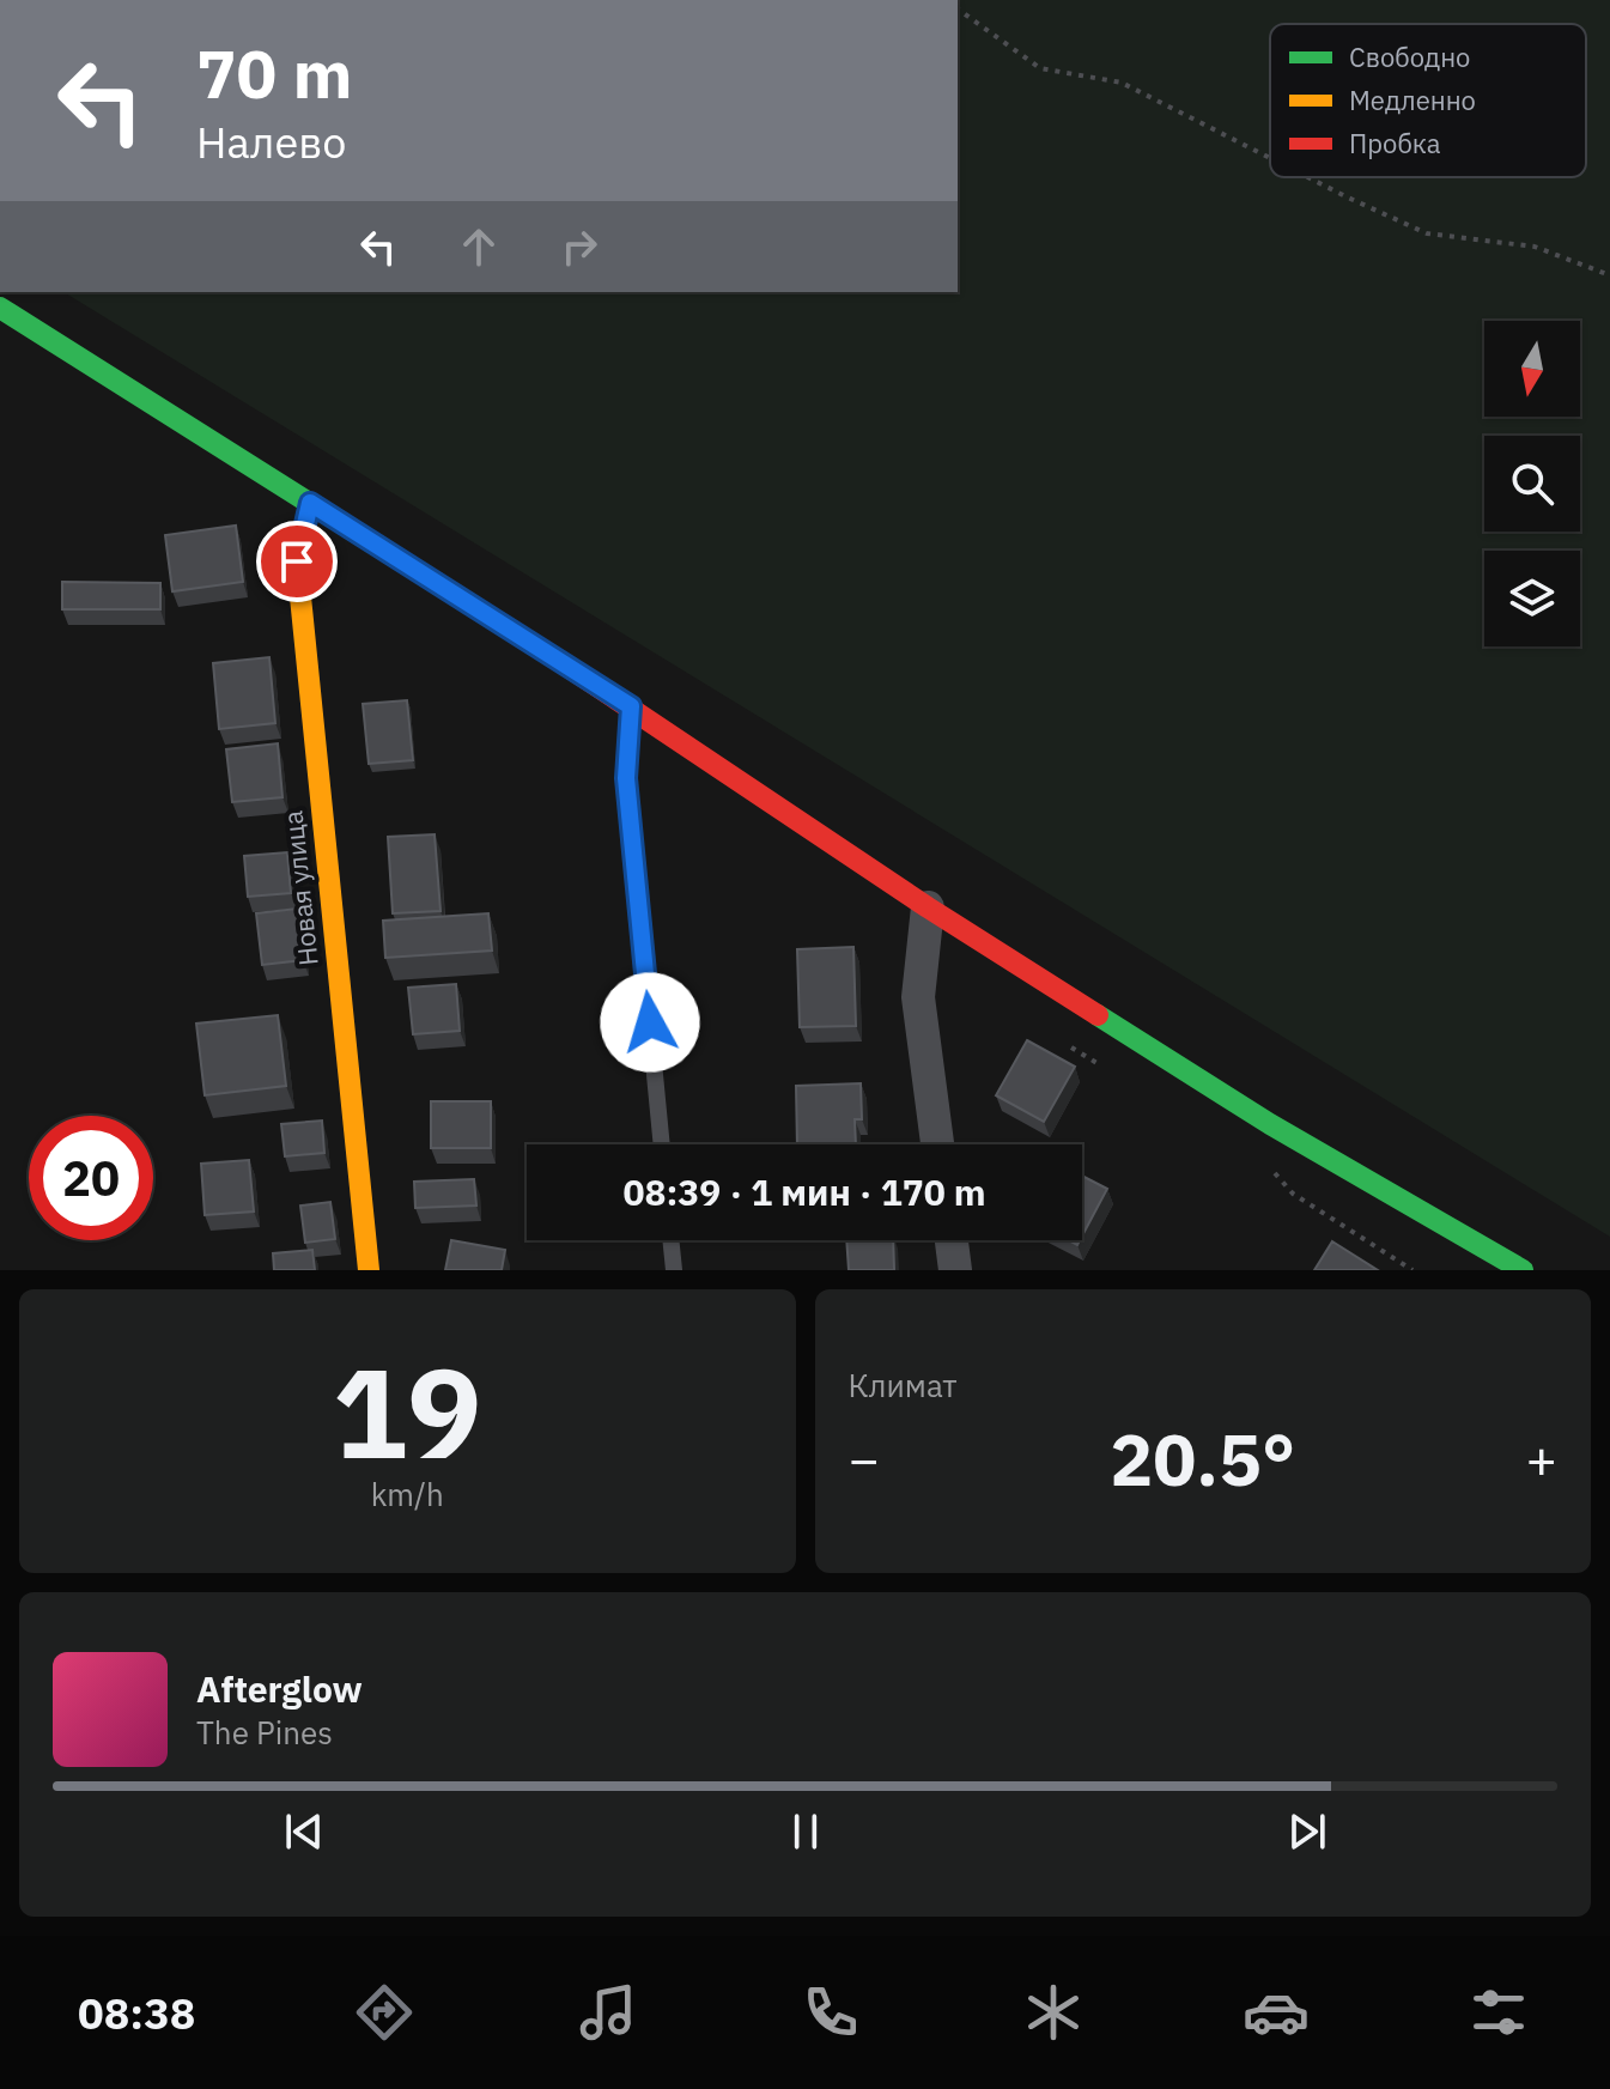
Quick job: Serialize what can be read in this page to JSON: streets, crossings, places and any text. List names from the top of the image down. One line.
{"streets":{"street":["Новая улица"]},"legend":["Свободно","Медленно","Пробка"],"north":"bottom","page":{"turn":["70 m","Налево"],"limit":"20","trip":"08:39 · 1 мин · 170 m","tile":[["19","km/h"],"Климат"],"heat":["−","20.5°","+"],"song":["Afterglow","The Pines"],"tabs":"08:38"}}
